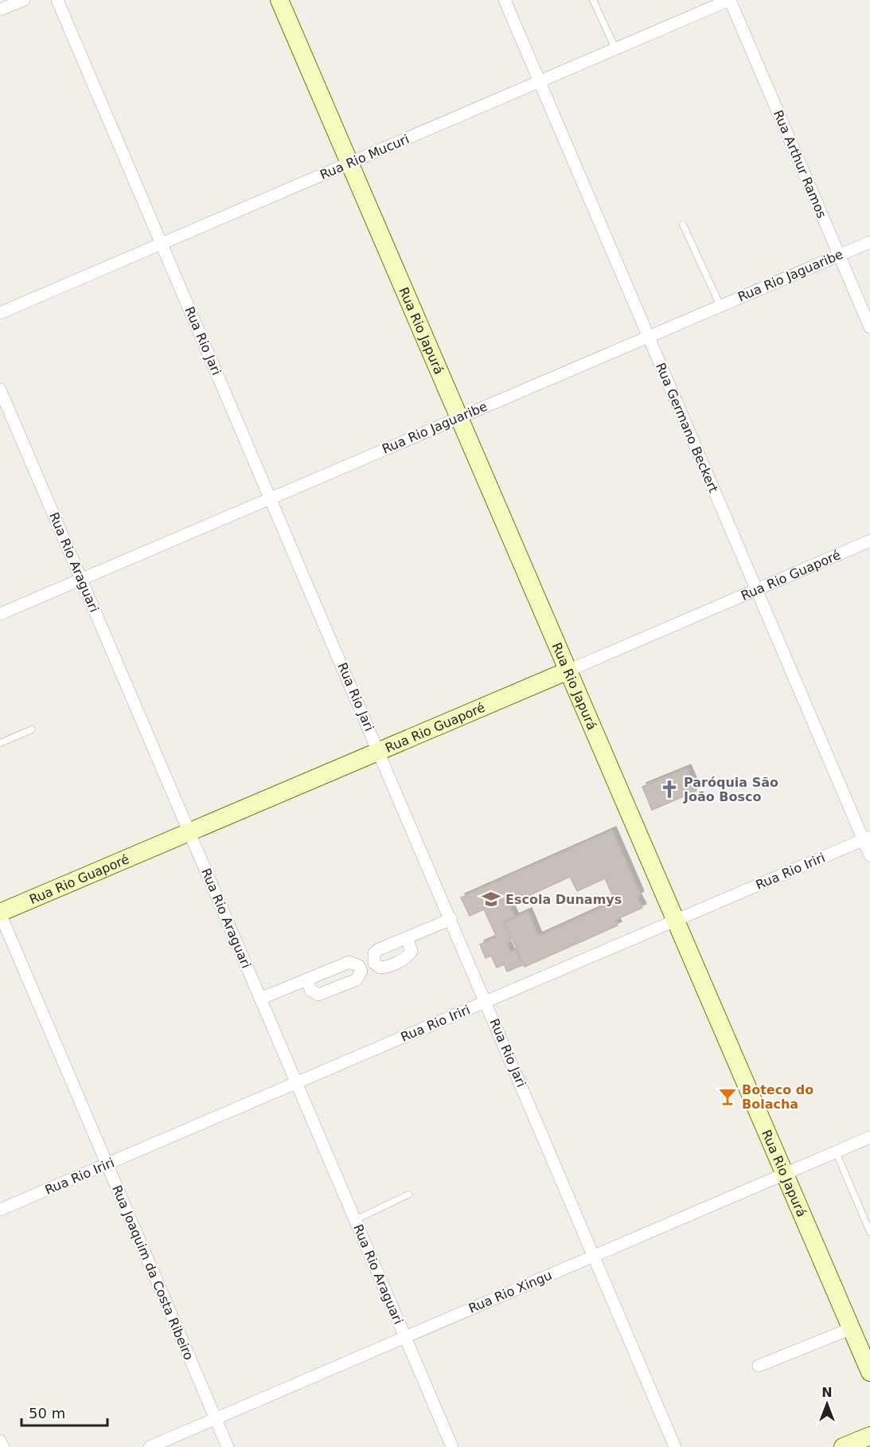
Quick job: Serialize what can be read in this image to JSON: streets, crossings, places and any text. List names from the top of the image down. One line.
{"streets":{"street":["Rua Rio Mucuri","Rua Arthur Ramos","Rua Rio Jaguaribe","Rua Rio Japurá","Rua Rio Jari","Rua Germano Beckert","Rua Rio Araguari","Rua Rio Guaporé","Rua Rio Iriri","Rua Joaquim da Costa Ribeiro","Rua Rio Xingu"]},"crossings":[["Rua Rio Mucuri","Rua Arthur Ramos"],["Rua Rio Mucuri","Rua Rio Japurá"],["Rua Rio Mucuri","Rua Rio Jari"],["Rua Rio Mucuri","Rua Germano Beckert"],["Rua Arthur Ramos","Rua Rio Jaguaribe"],["Rua Rio Jaguaribe","Rua Rio Japurá"],["Rua Rio Jaguaribe","Rua Rio Jari"],["Rua Rio Jaguaribe","Rua Germano Beckert"],["Rua Rio Jaguaribe","Rua Rio Araguari"],["Rua Rio Japurá","Rua Rio Guaporé"],["Rua Rio Japurá","Rua Rio Iriri"],["Rua Rio Japurá","Rua Rio Xingu"],["Rua Rio Jari","Rua Rio Guaporé"],["Rua Rio Jari","Rua Rio Iriri"],["Rua Rio Jari","Rua Rio Xingu"],["Rua Germano Beckert","Rua Rio Guaporé"],["Rua Germano Beckert","Rua Rio Iriri"],["Rua Rio Araguari","Rua Rio Guaporé"],["Rua Rio Araguari","Rua Rio Iriri"],["Rua Rio Araguari","Rua Rio Xingu"],["Rua Rio Guaporé","Rua Joaquim da Costa Ribeiro"],["Rua Rio Iriri","Rua Joaquim da Costa Ribeiro"],["Rua Joaquim da Costa Ribeiro","Rua Rio Xingu"]],"places":{"church":["Paróquia São João Bosco"],"school or university":["Escola Dunamys"],"bar":["Boteco do Bolacha"]},"scale_bar":"50 m","north":"top"}
